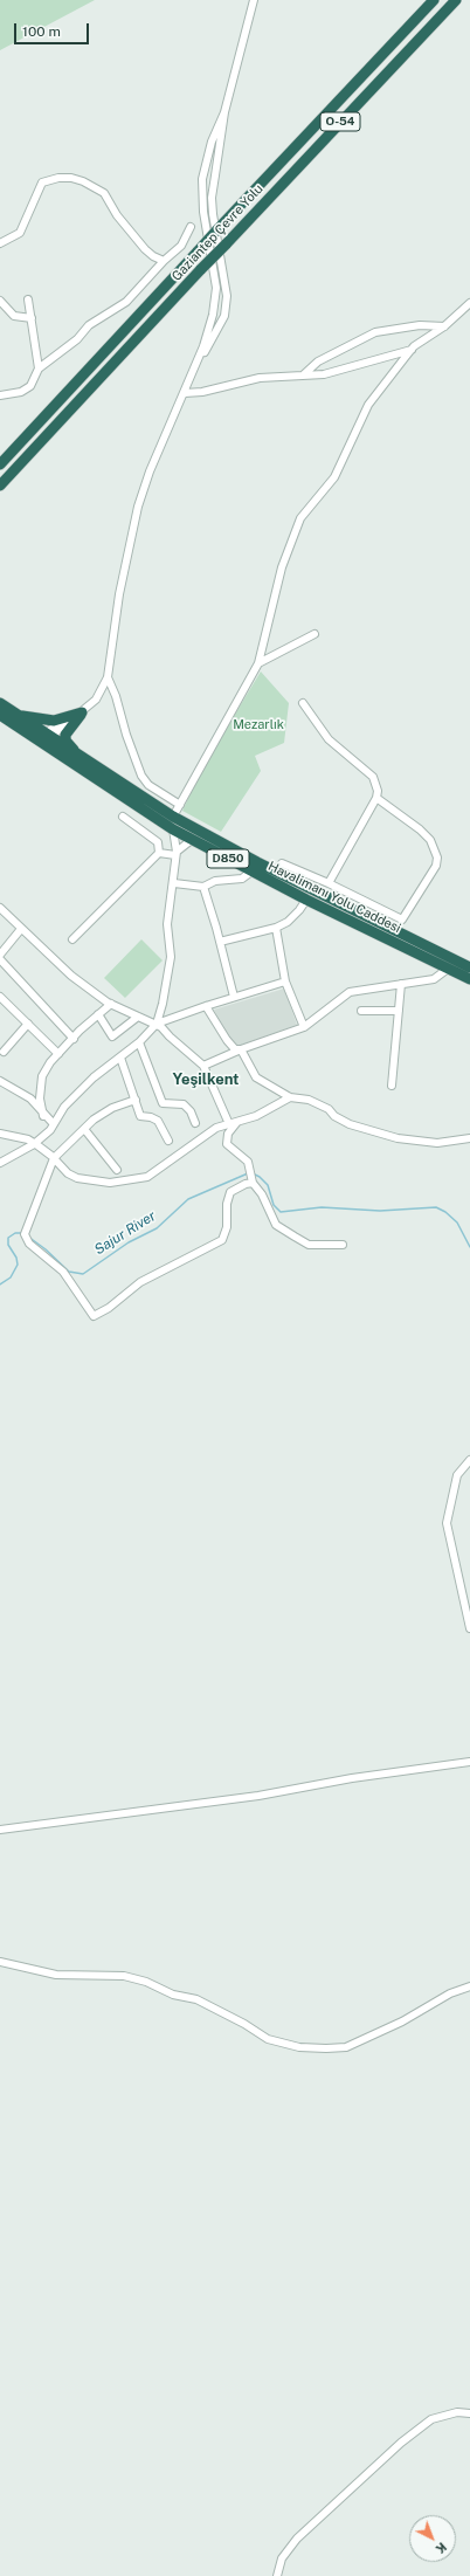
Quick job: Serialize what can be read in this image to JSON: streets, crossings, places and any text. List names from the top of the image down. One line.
{"streets":{"highway":["O-54","Gaziantep Çevre Yolu","D850","Havalimanı Yolu Caddesi"]},"districts":["Yeşilkent"],"water":["Sajur River"],"parks":["Mezarlık"],"scale_bar":"100 m","north":"bottom right"}
